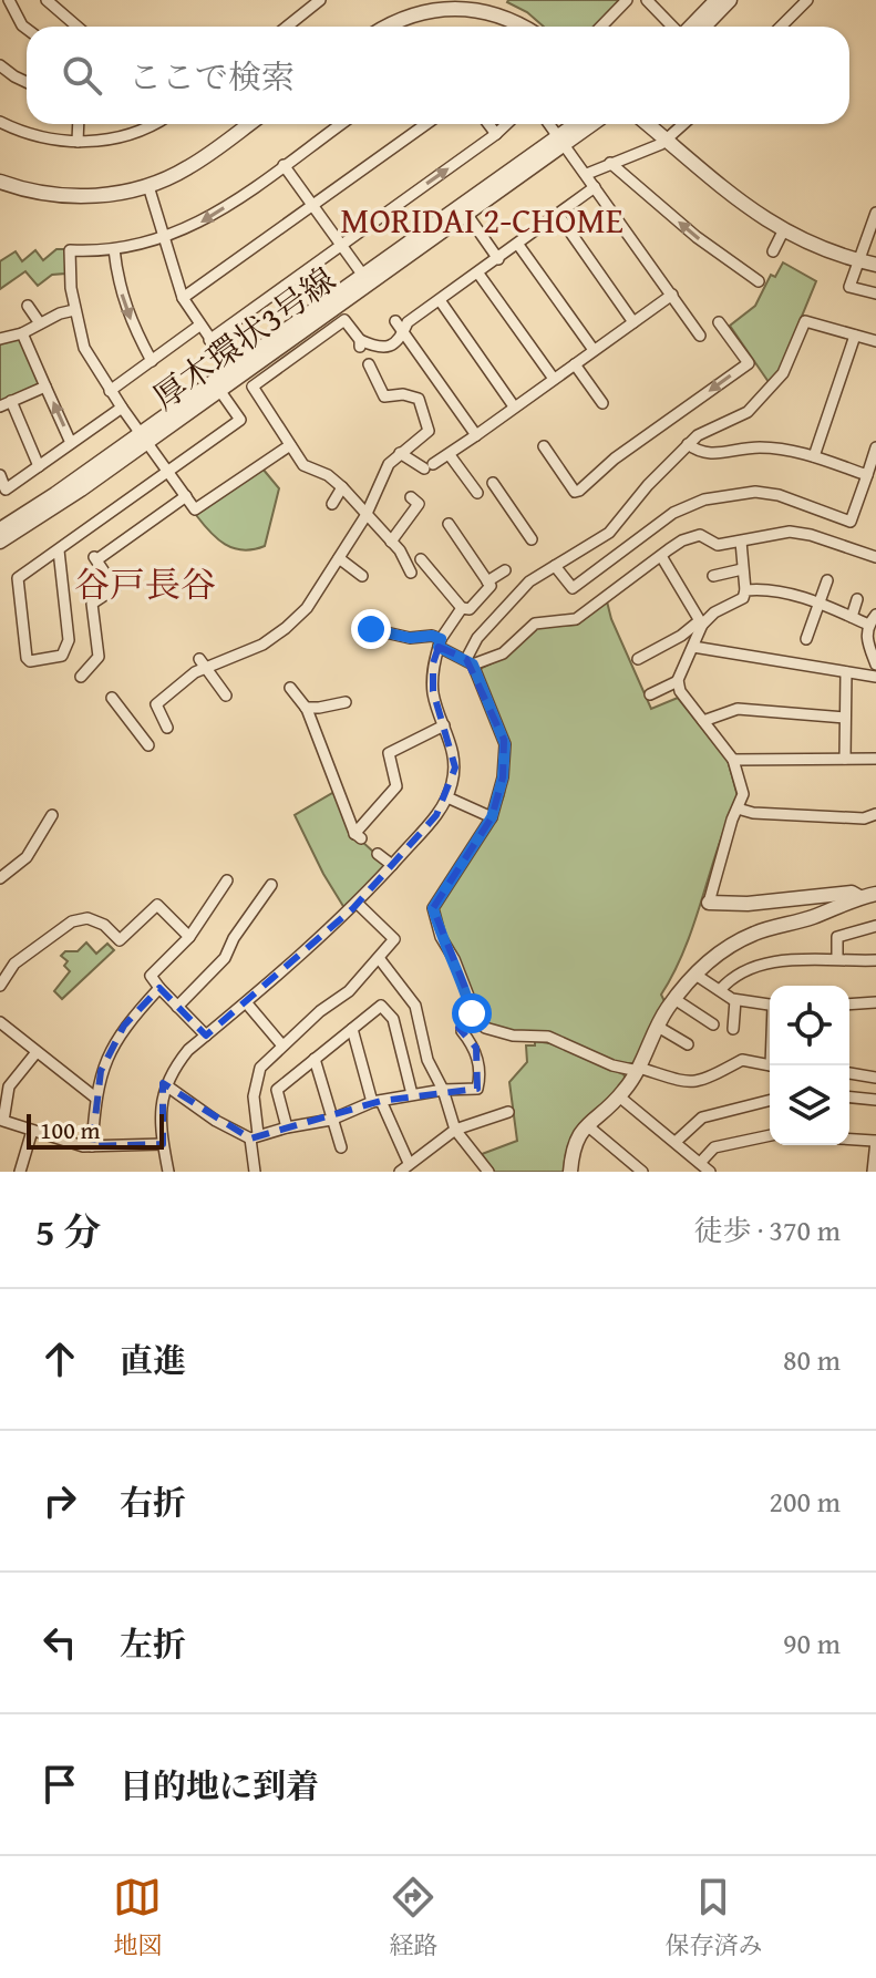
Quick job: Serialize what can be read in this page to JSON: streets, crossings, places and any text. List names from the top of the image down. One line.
{"streets":{"street":["厚木環状3号線"]},"districts":["MORIDAI 2-CHOME","谷戸長谷"],"scale_bar":"100 m","page":{"search":"ここで検索","scale":"100 m","heading":["5 分","徒歩 · 370 m"],"list":[["直進","80 m"],["右折","200 m"],["左折","90 m"],"目的地に到着"],"nav":["地図","経路","保存済み"]}}
